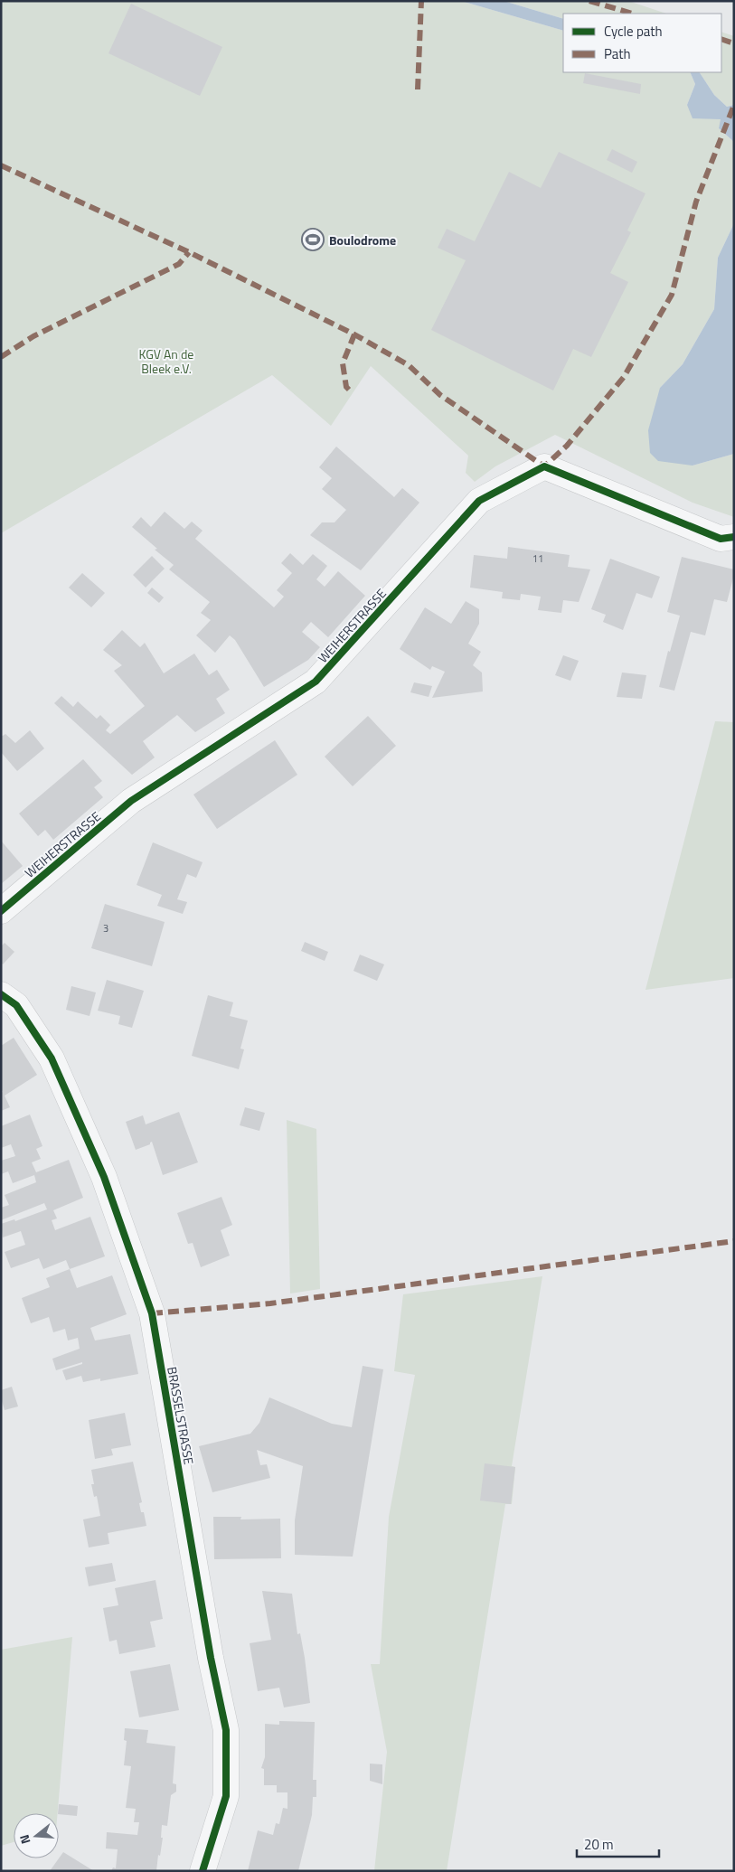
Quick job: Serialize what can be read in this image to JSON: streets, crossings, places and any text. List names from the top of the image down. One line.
{"streets":{"street":["WEIHERSTRASSE","BRASSELSTRASSE"]},"parks":["KGV An de Bleek e.V."],"places":{"sports":["Boulodrome"]},"house_numbers":["11","3"],"legend":["Cycle path","Path"],"scale_bar":"20 m","north":"left"}
